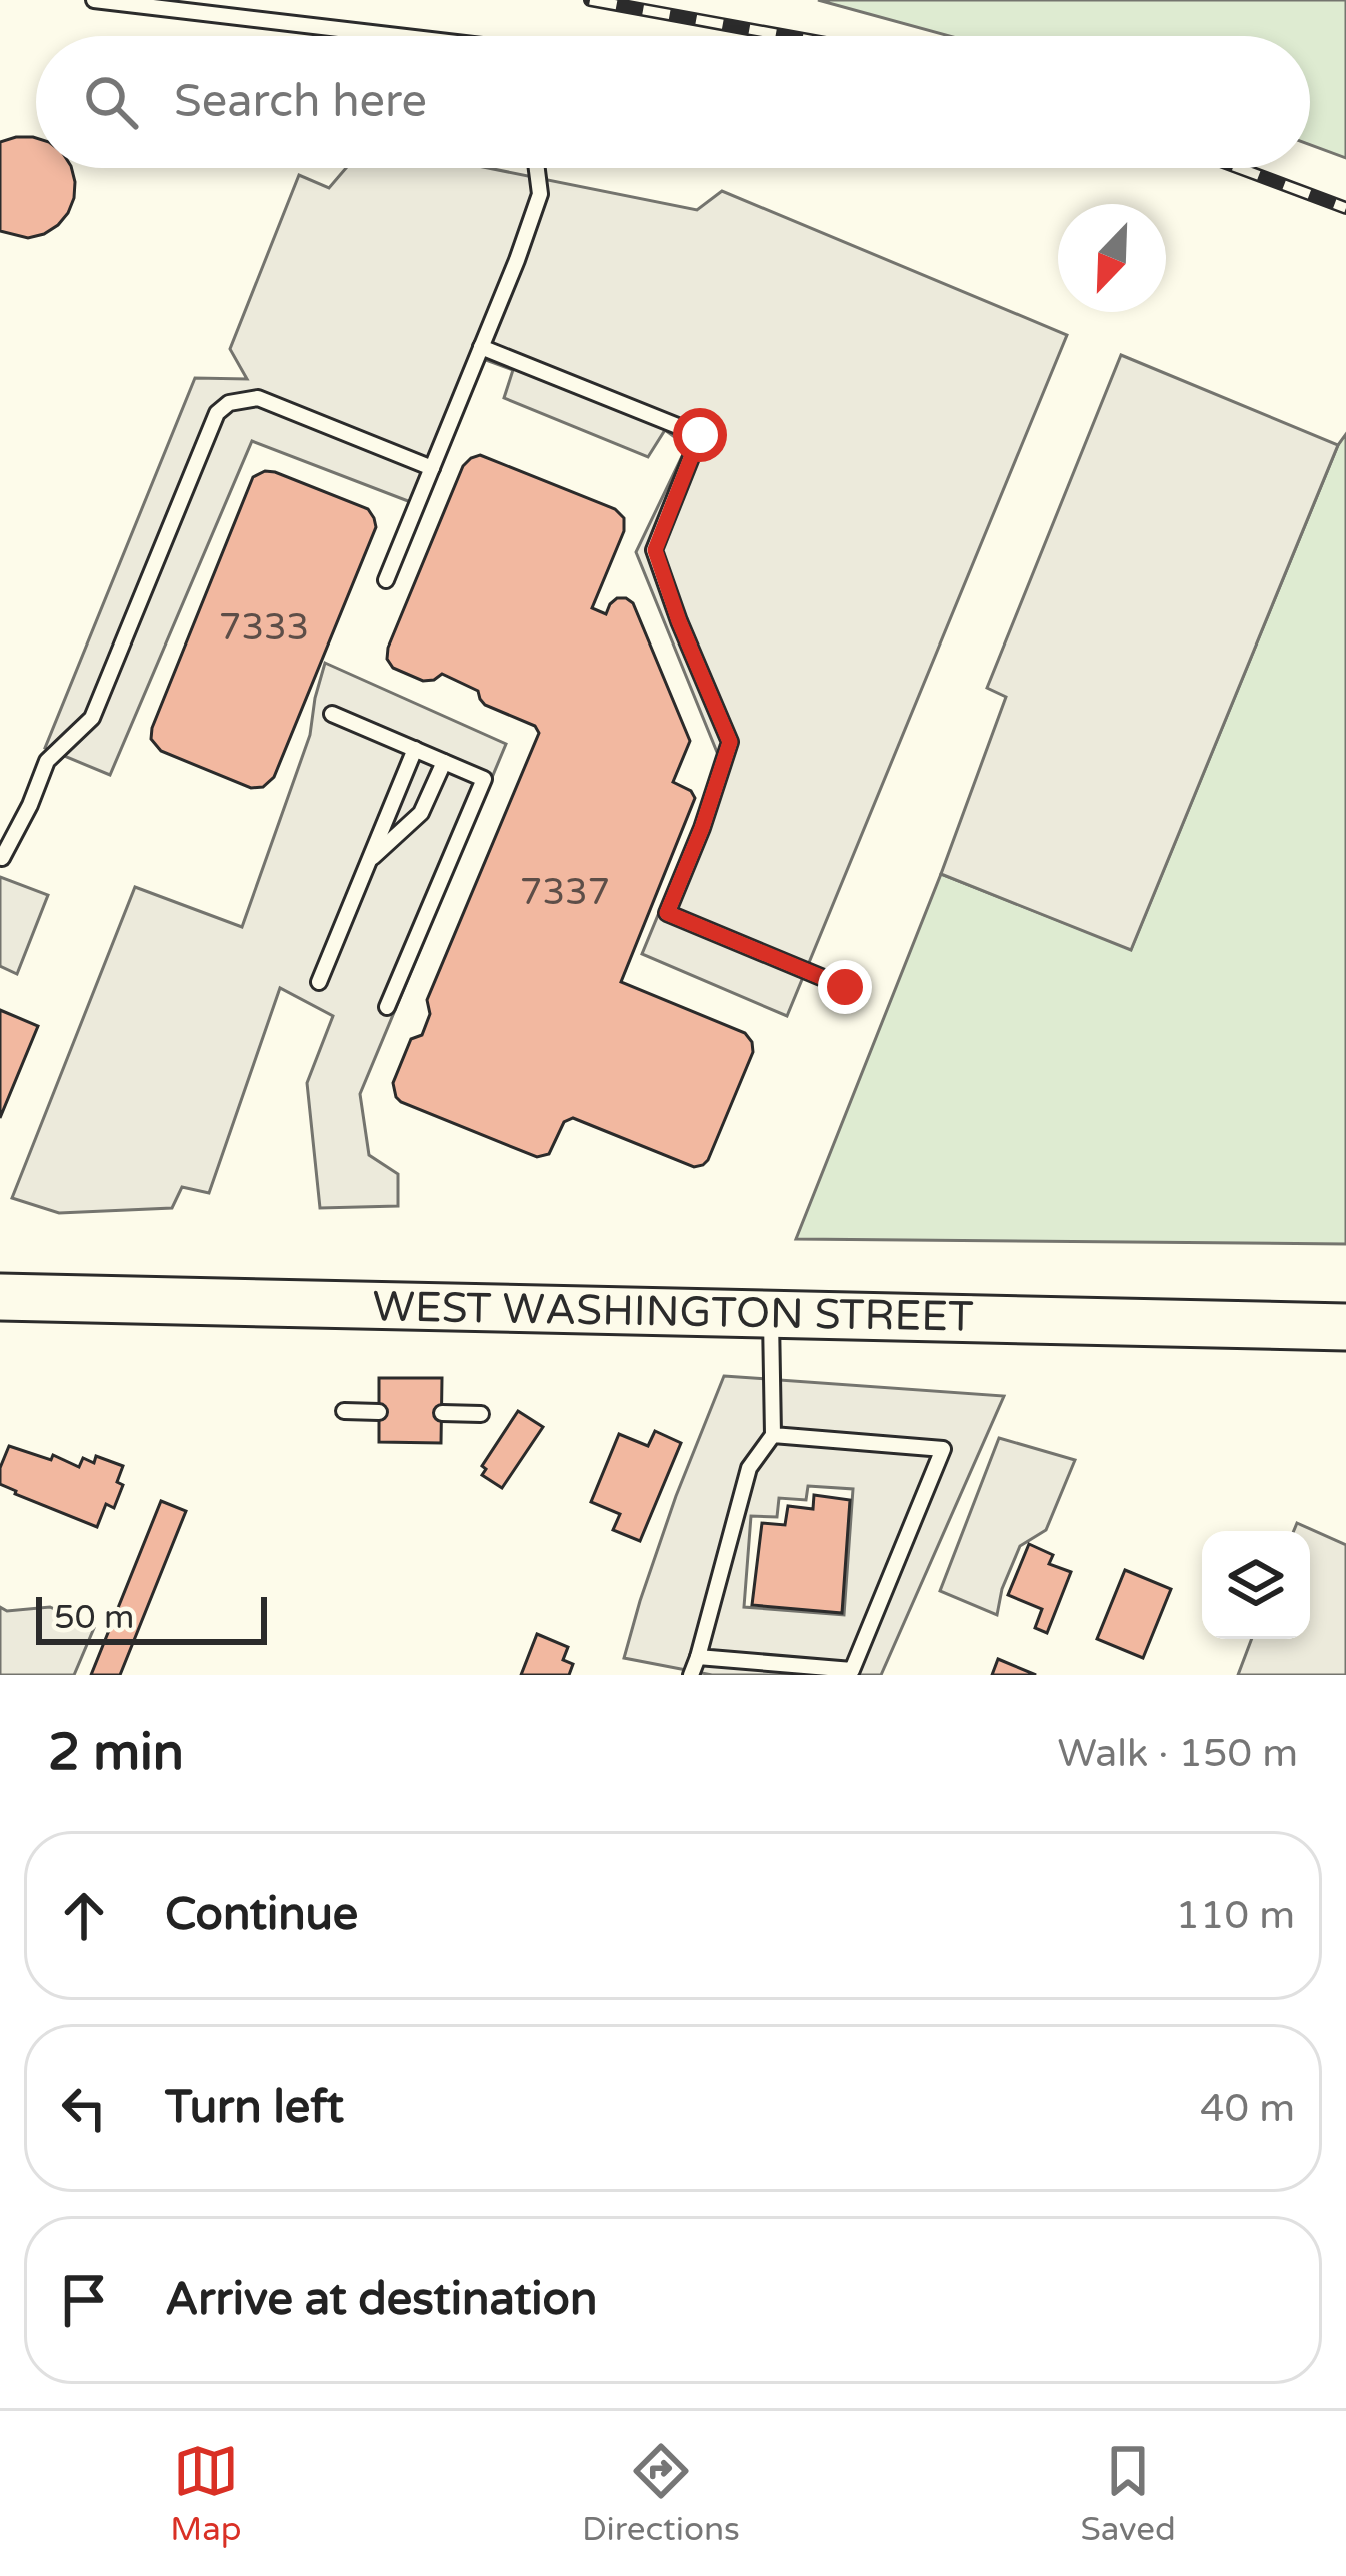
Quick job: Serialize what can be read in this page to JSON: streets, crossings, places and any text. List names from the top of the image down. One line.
{"streets":{"main road":["WEST WASHINGTON STREET"]},"house_numbers":["7333","7337"],"scale_bar":"50 m","north":"bottom left","page":{"search":"Search here","scale":"50 m","heading":["2 min","Walk · 150 m"],"list":[["Continue","110 m"],["Turn left","40 m"],"Arrive at destination"],"nav":["Map","Directions","Saved"]}}
